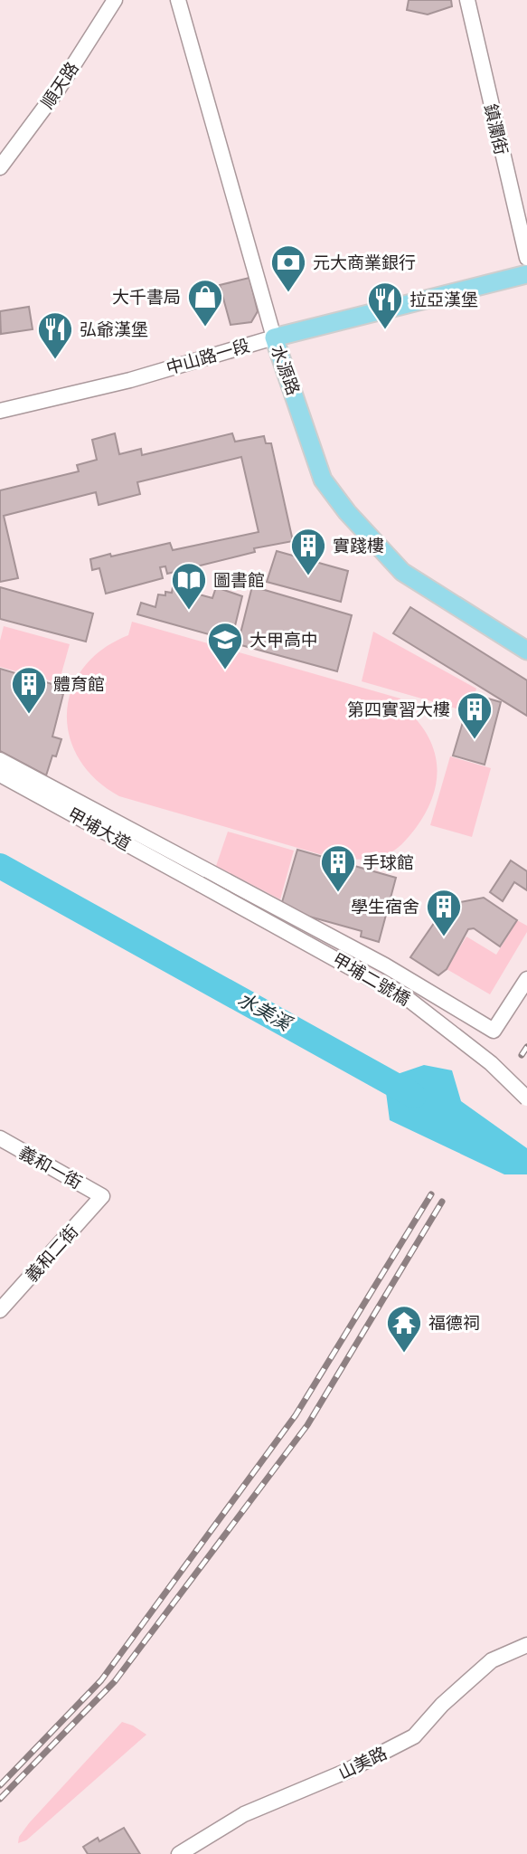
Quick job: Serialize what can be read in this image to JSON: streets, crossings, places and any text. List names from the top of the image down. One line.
{"streets":{"main road":["中山路一段","水源路"],"street":["順天路","鎮瀾街","甲埔大道","甲埔二號橋","義和一街","義和二街","山美路"]},"crossings":[["中山路一段","水源路"],["甲埔大道","甲埔二號橋"],["義和一街","義和二街"]],"water":["水美溪"],"places":{"bank":["元大商業銀行"],"shop":["大千書局"],"restaurant":["拉亞漢堡","弘爺漢堡"],"building":["實踐樓","體育館","第四實習大樓","手球館","學生宿舍"],"library":["圖書館"],"school or university":["大甲高中"],"temple":["福德祠"]}}
